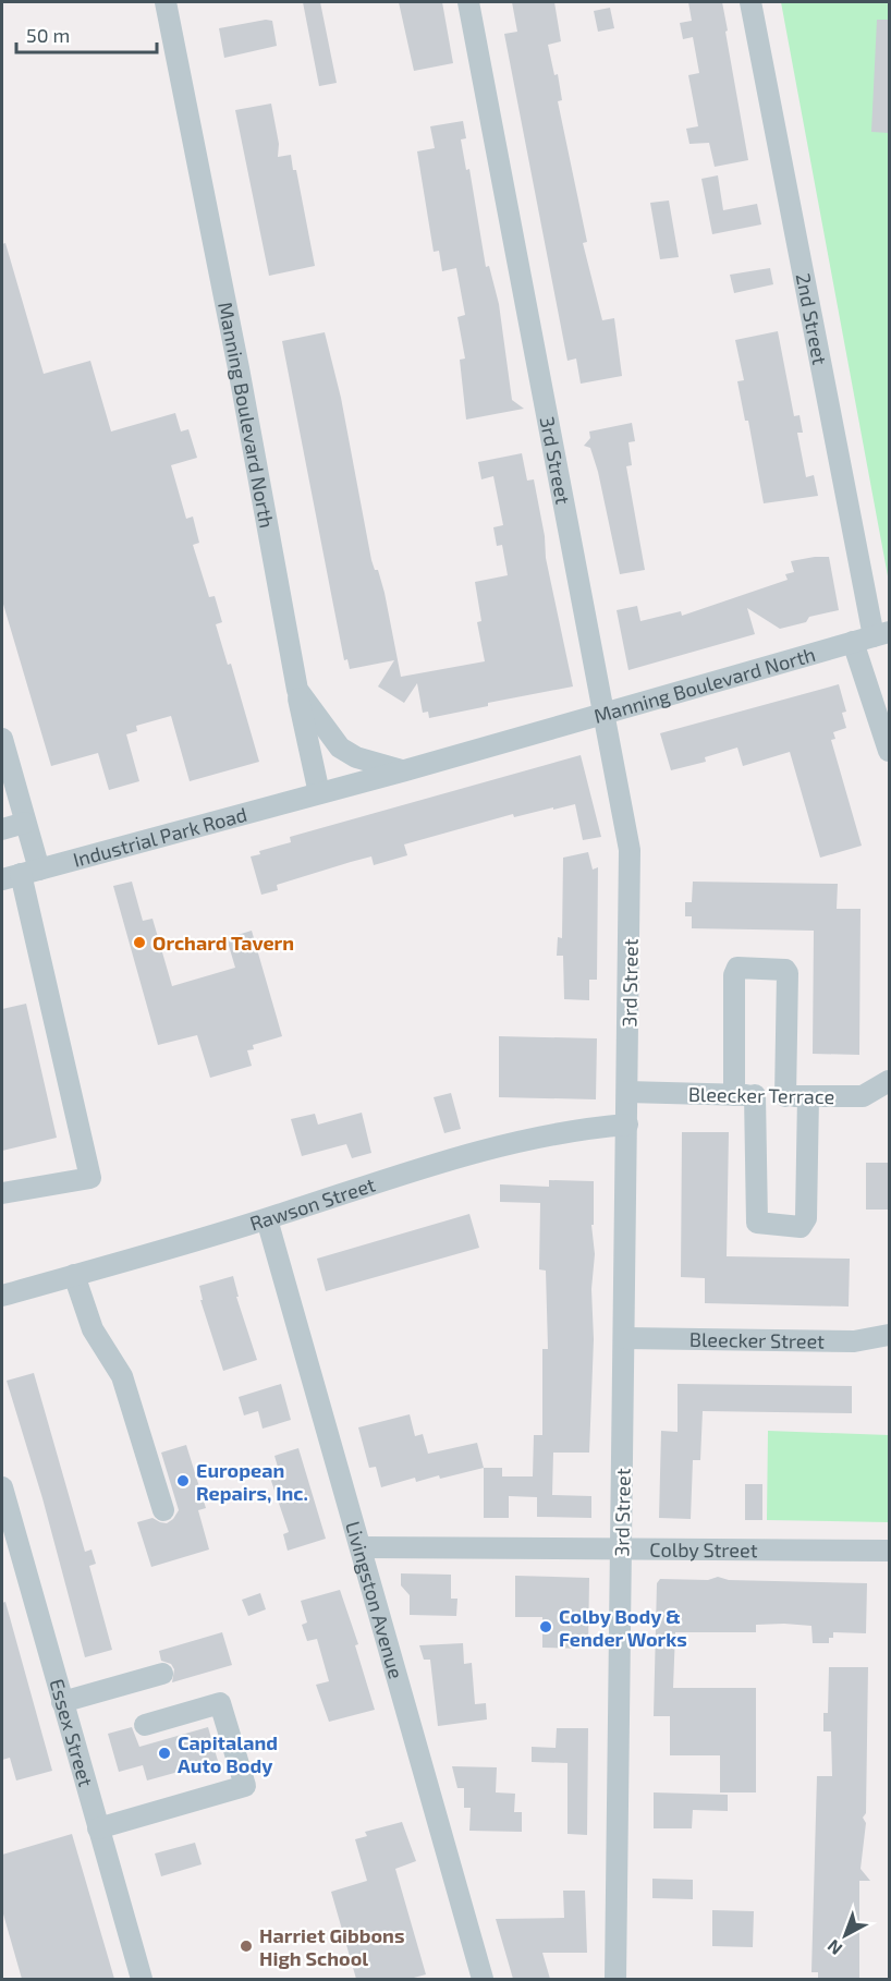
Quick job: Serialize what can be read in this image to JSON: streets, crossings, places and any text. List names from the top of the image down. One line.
{"streets":{"street":["2nd Street","Manning Boulevard North","3rd Street","Industrial Park Road","Bleecker Terrace","Rawson Street","Bleecker Street","Colby Street","Livingston Avenue","Essex Street"]},"crossings":[["2nd Street","Manning Boulevard North"],["Manning Boulevard North","3rd Street"],["Manning Boulevard North","Industrial Park Road"],["3rd Street","Bleecker Terrace"],["3rd Street","Rawson Street"],["3rd Street","Bleecker Street"],["3rd Street","Colby Street"],["Rawson Street","Livingston Avenue"],["Colby Street","Livingston Avenue"]],"places":["Orchard Tavern","European Repairs, Inc.","Colby Body & Fender Works","Capitaland Auto Body","Harriet Gibbons High School"],"scale_bar":"50 m","north":"bottom left"}
